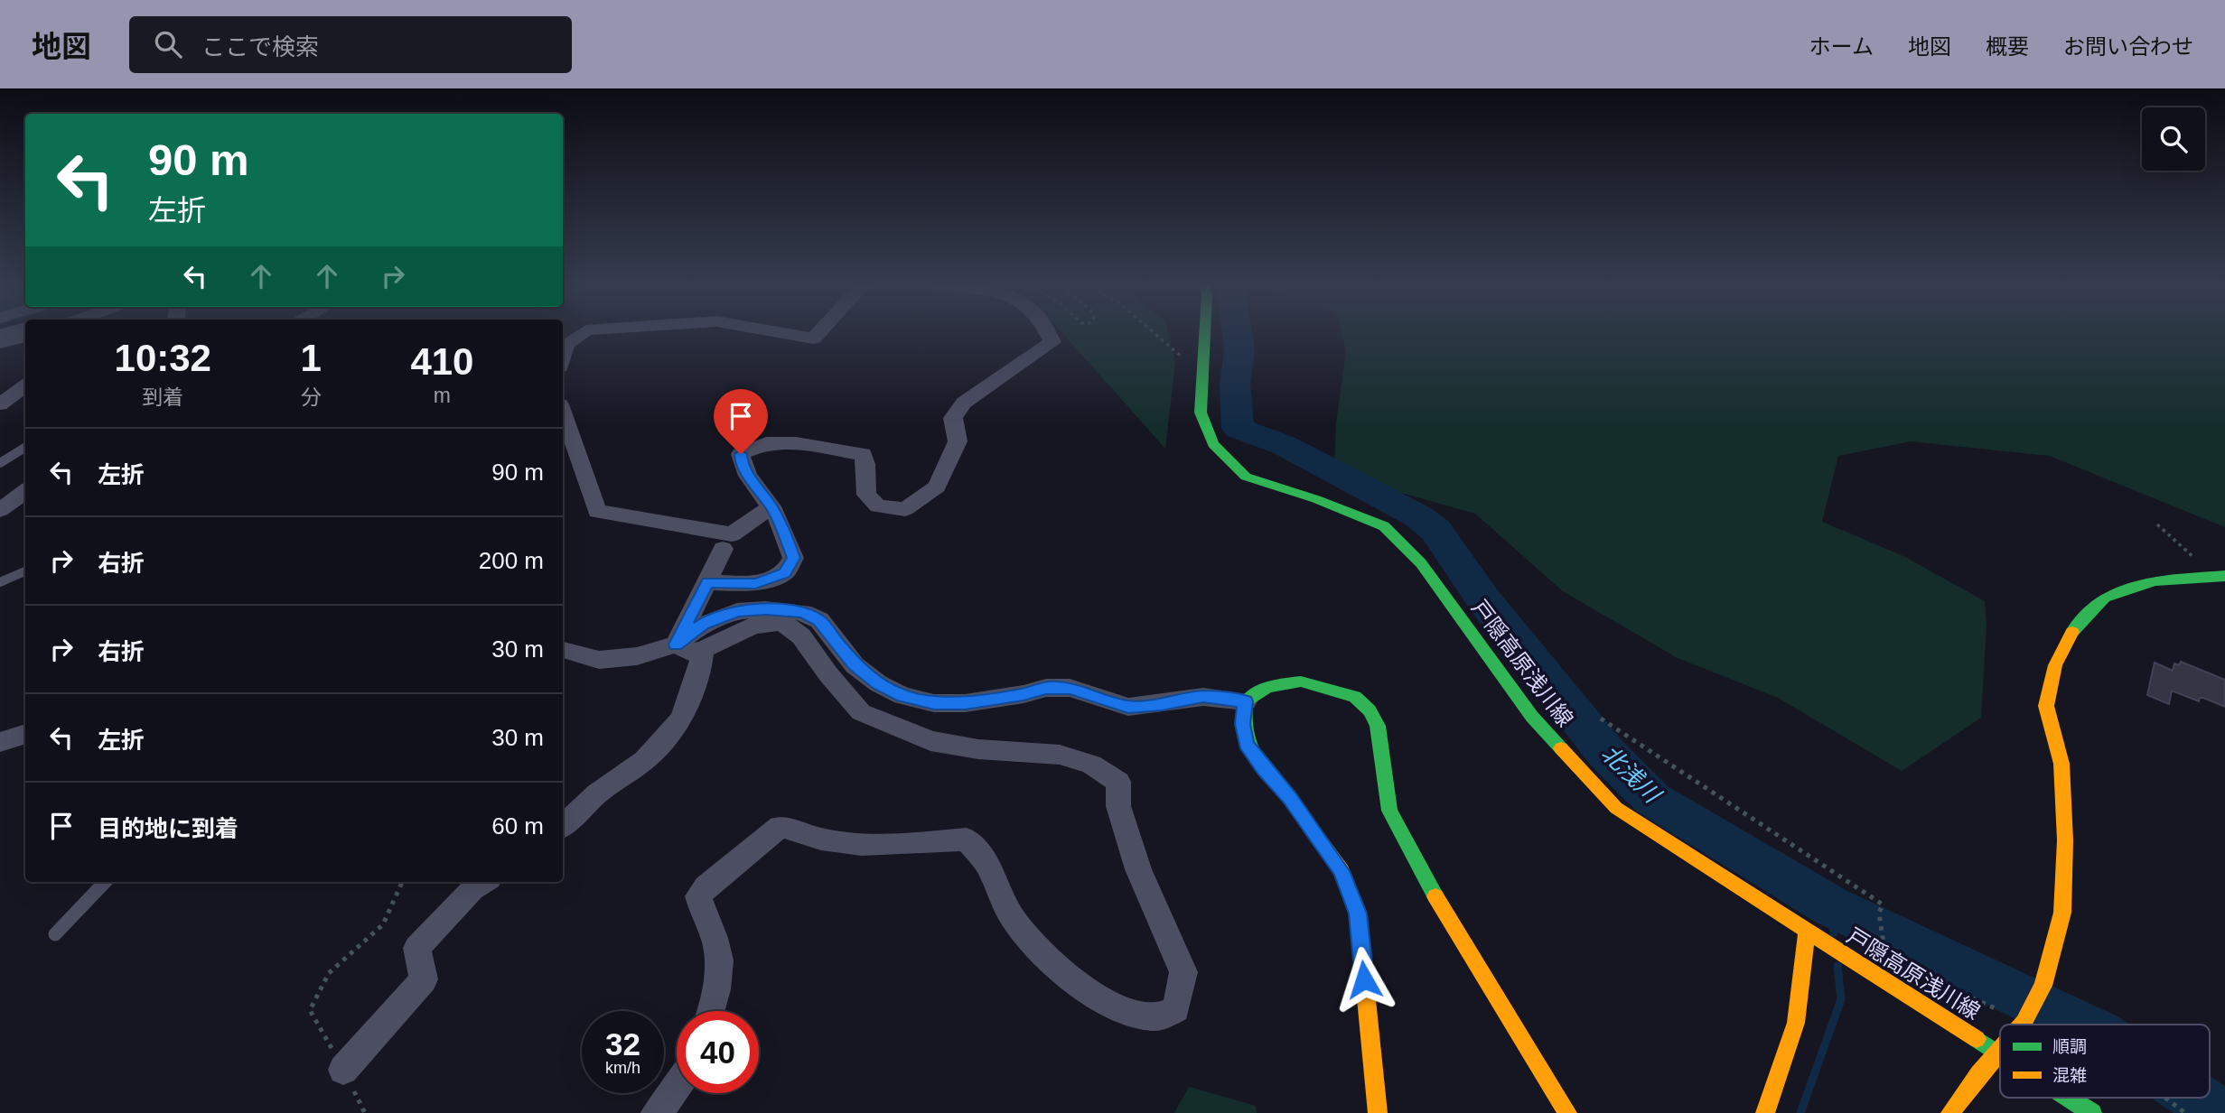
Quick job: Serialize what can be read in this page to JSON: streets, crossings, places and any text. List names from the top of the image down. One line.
{"streets":{"main road":["戸隠高原浅川線"]},"water":["北浅川"],"legend":["順調","混雑"],"page":{"header":"地図","search":"ここで検索","nav":["ホーム","地図","概要","お問い合わせ"],"turn":["90 m","左折"],"eta":["10:32","到着","1","分","410","m"],"list":[{"name":"左折","value":"90 m"},{"name":"右折","value":"200 m"},{"name":"右折","value":"30 m"},{"name":"左折","value":"30 m"},{"name":"目的地に到着","value":"60 m"}],"speed":"32 km/h","limit":"40"}}
